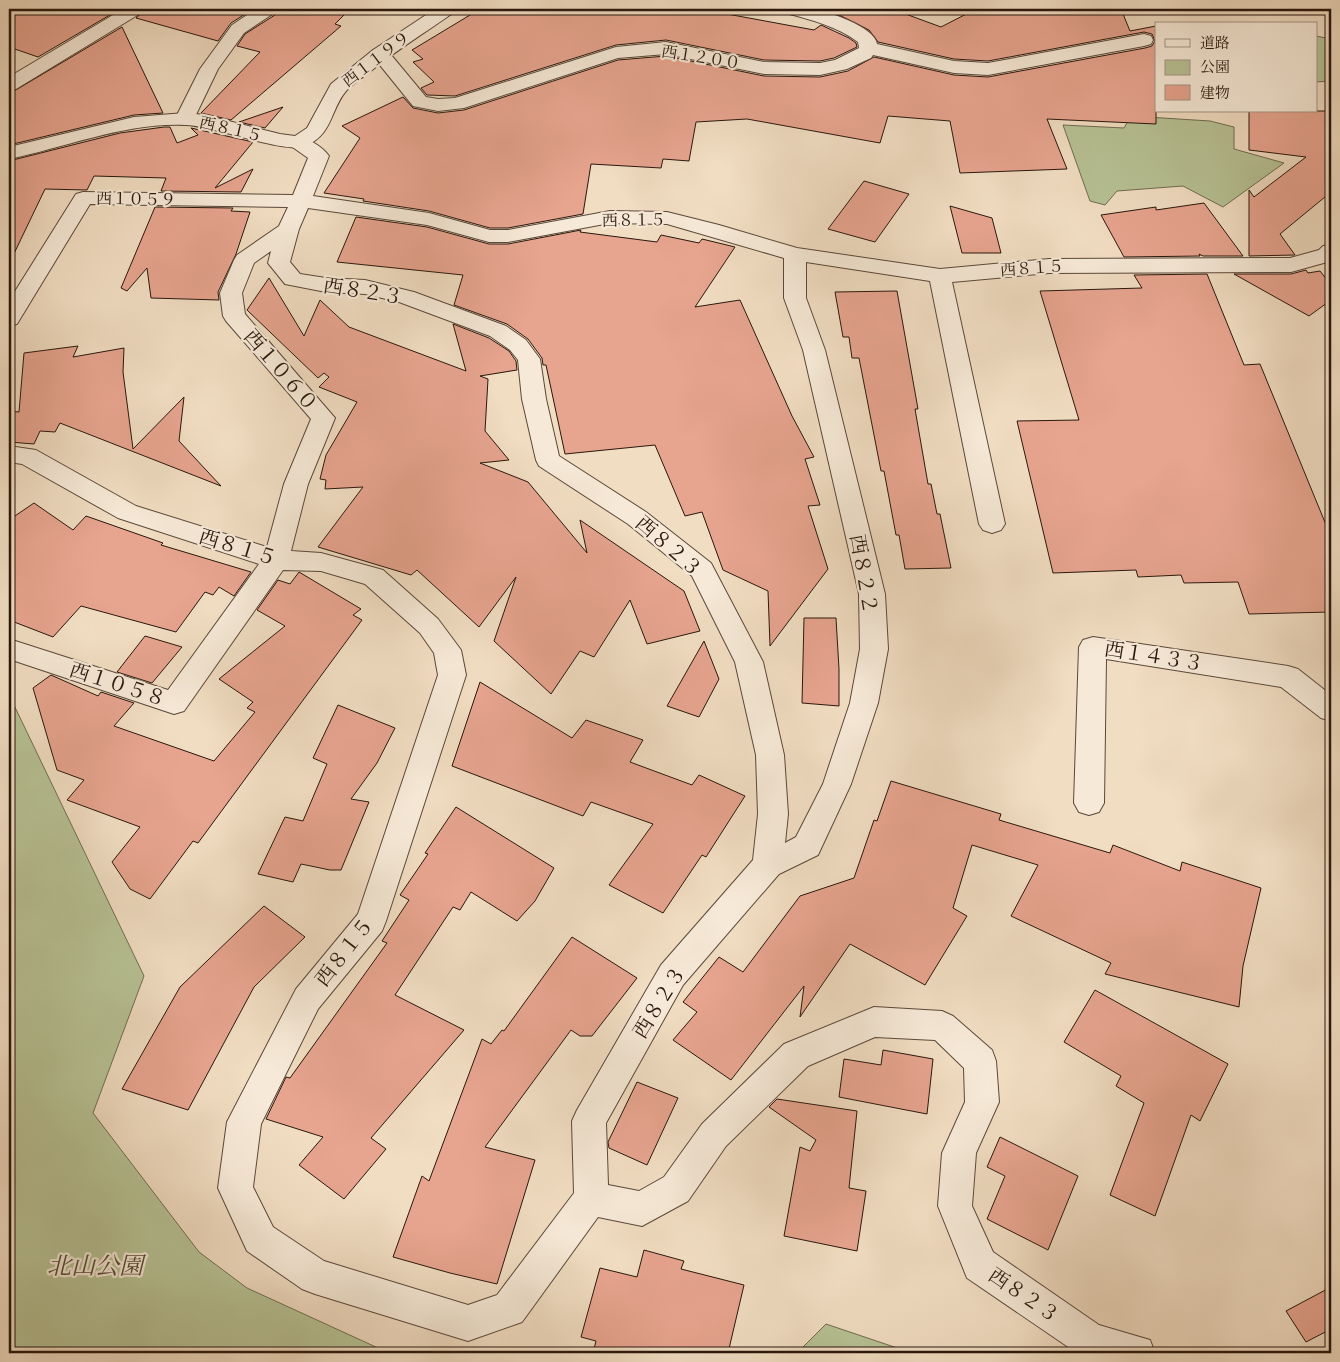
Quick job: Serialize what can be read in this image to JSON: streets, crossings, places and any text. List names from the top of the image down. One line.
{"streets":{"street":["西１２００","西１１９９","西８１５","西１０５９","西８２３","西１０６０","西８２２","西１４３３","西１０５８"]},"crossings":[["西１２００","西１１９９"],["西１１９９","西８１５"],["西８１５","西１０５９"],["西８１５","西８２３"],["西８１５","西１０６０"],["西８１５","西８２２"],["西８１５","西１０５８"],["西１０５９","西８２３"],["西８２３","西１０６０"],["西８２３","西８２２"],["西１０６０","西１０５８"]],"parks":["北山公園"],"legend":["道路","公園","建物"]}
